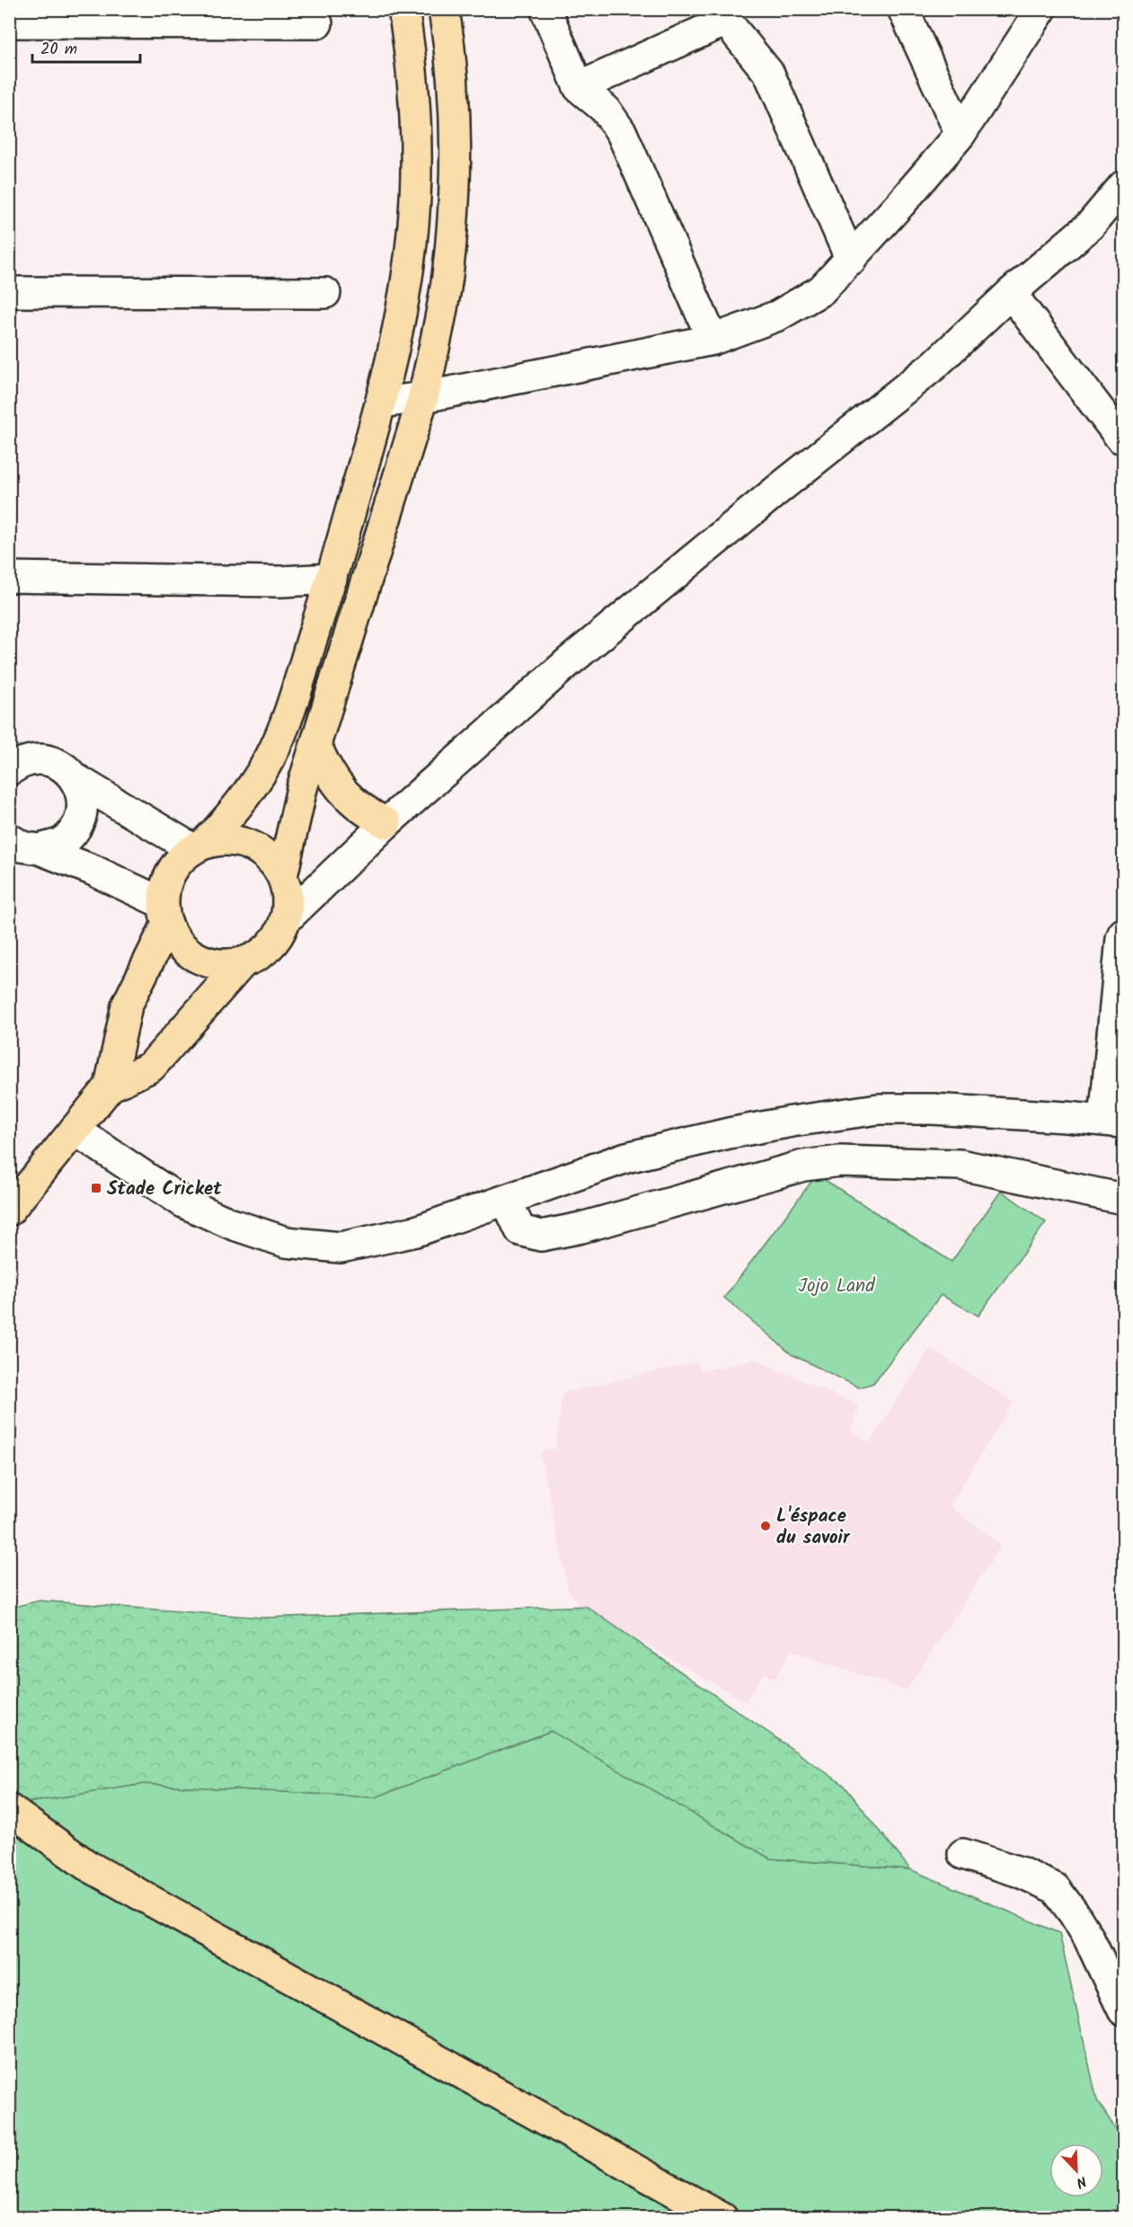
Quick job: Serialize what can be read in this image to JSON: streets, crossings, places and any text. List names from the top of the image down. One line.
{"parks":["Jojo Land"],"places":{"transit":["Stade Cricket"],"other":["L'éspace du savoir"]},"scale_bar":"20 m","north":"bottom right"}
